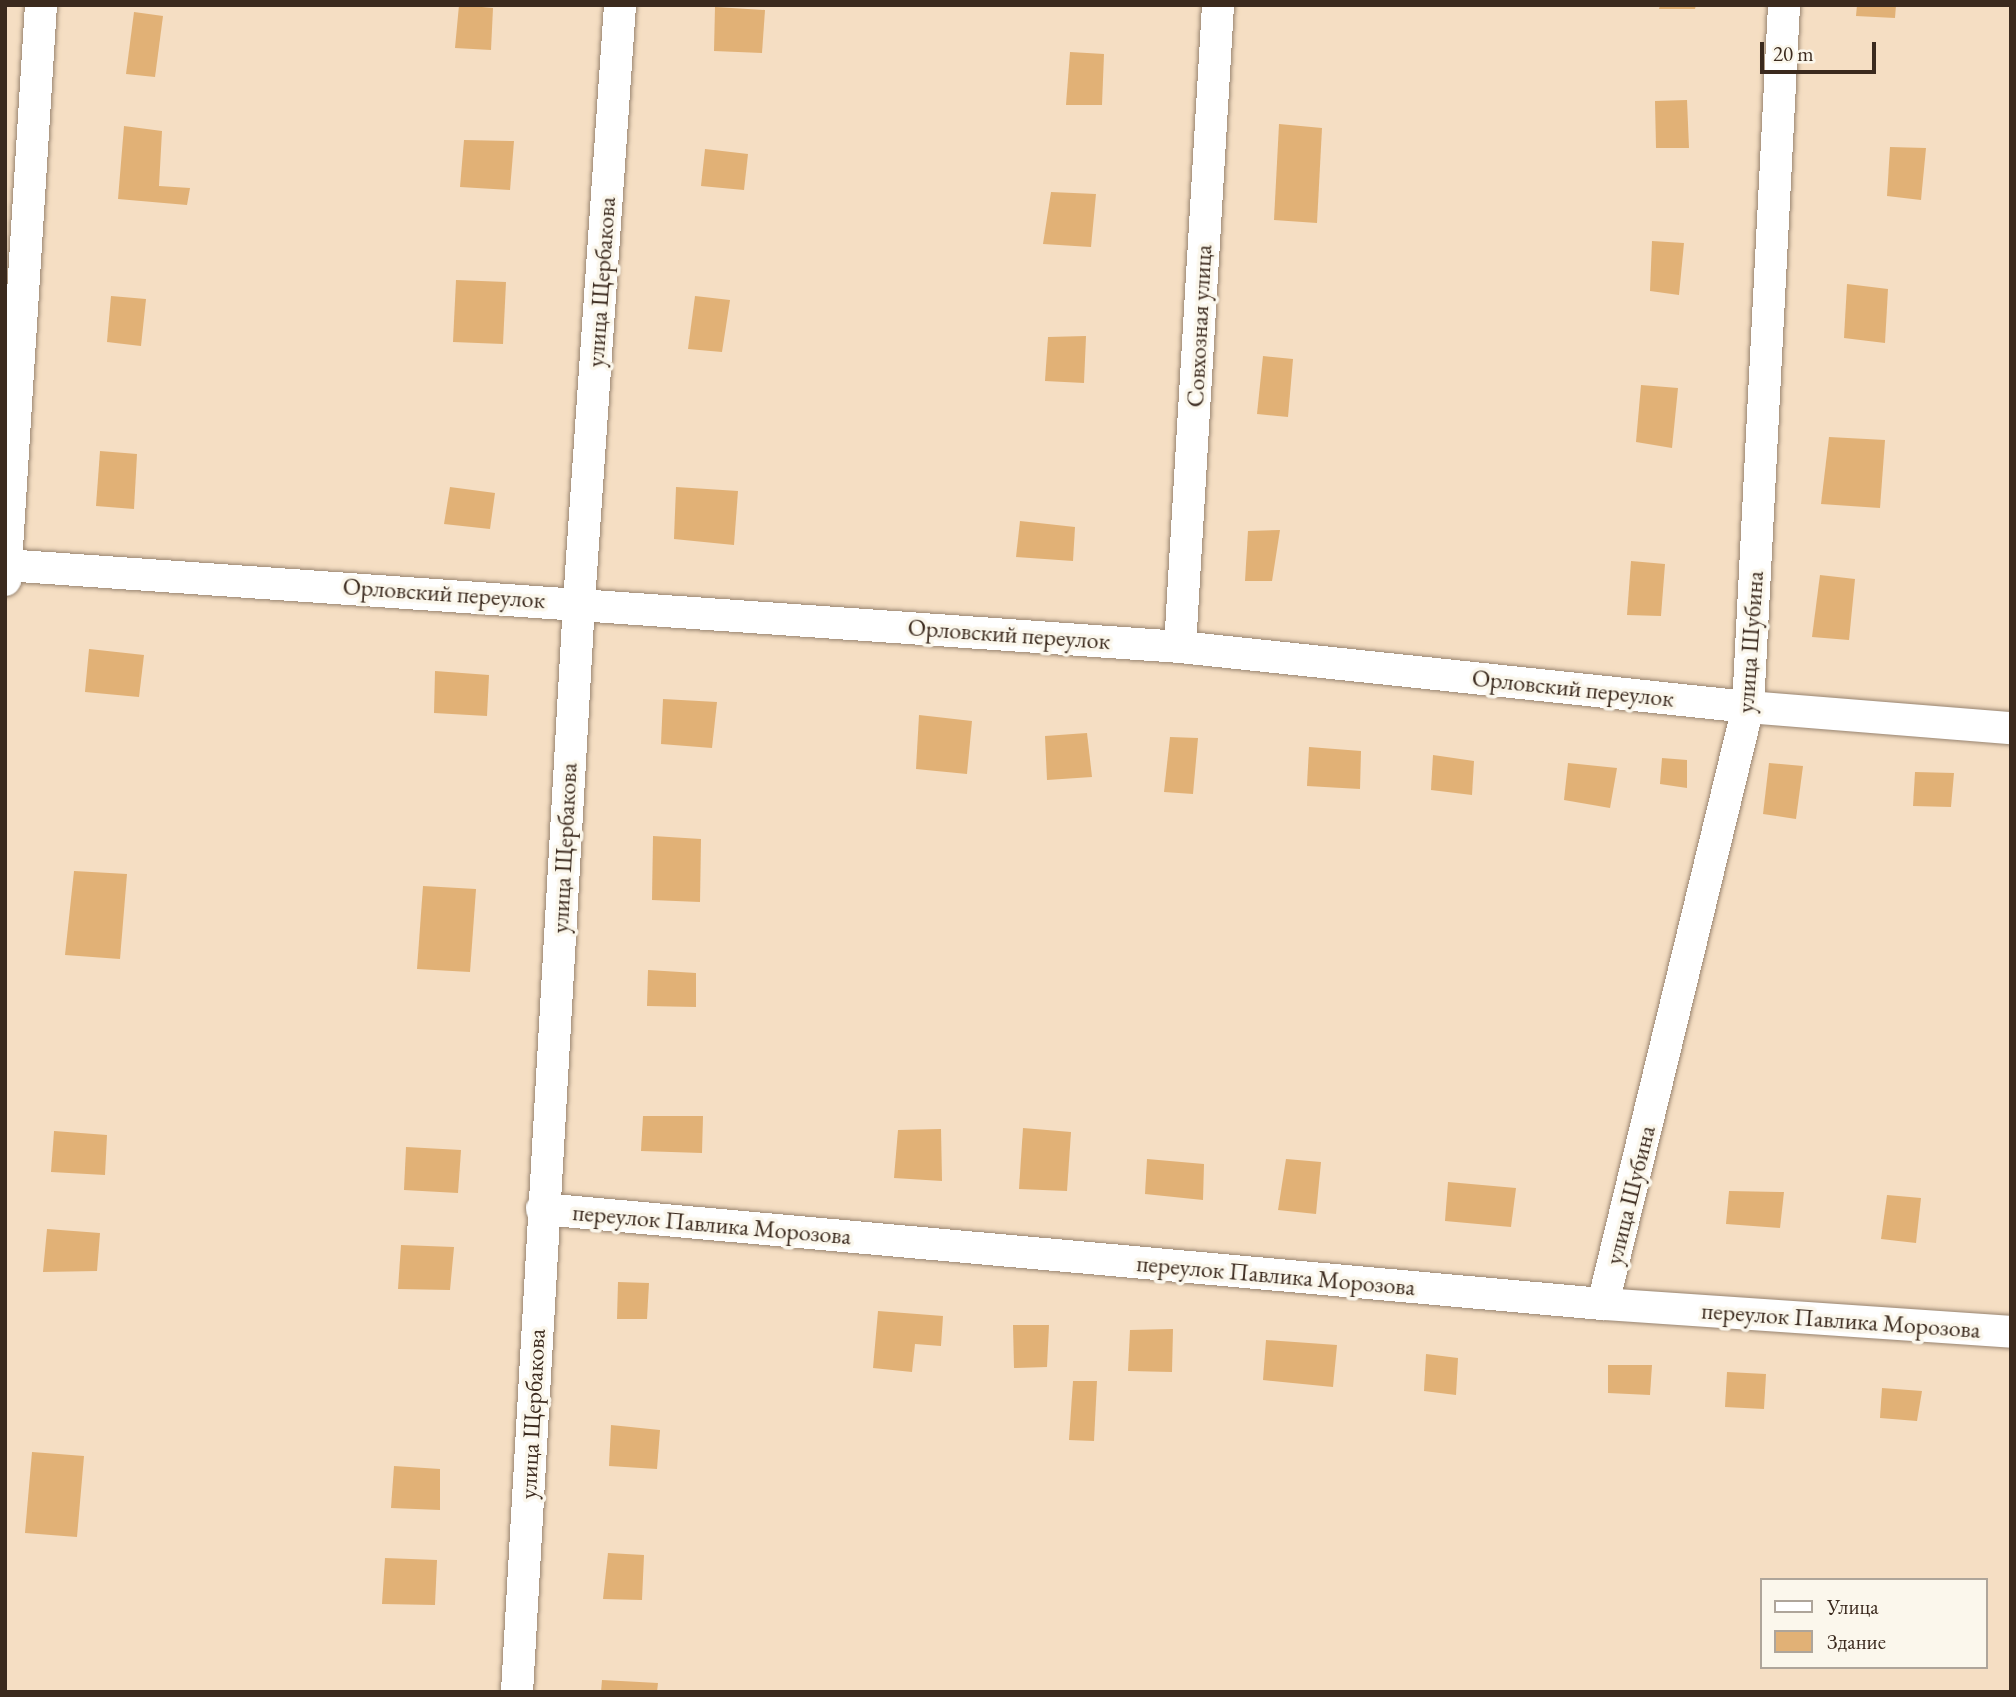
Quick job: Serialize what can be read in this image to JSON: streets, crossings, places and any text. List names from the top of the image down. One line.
{"streets":{"street":["улица Щербакова","Совхозная улица","Орловский переулок","улица Шубина","переулок Павлика Морозова"]},"crossings":[["улица Щербакова","Орловский переулок"],["улица Щербакова","переулок Павлика Морозова"],["Совхозная улица","Орловский переулок"],["Орловский переулок","улица Шубина"],["улица Шубина","переулок Павлика Морозова"]],"legend":["Улица","Здание"],"scale_bar":"20 m"}
